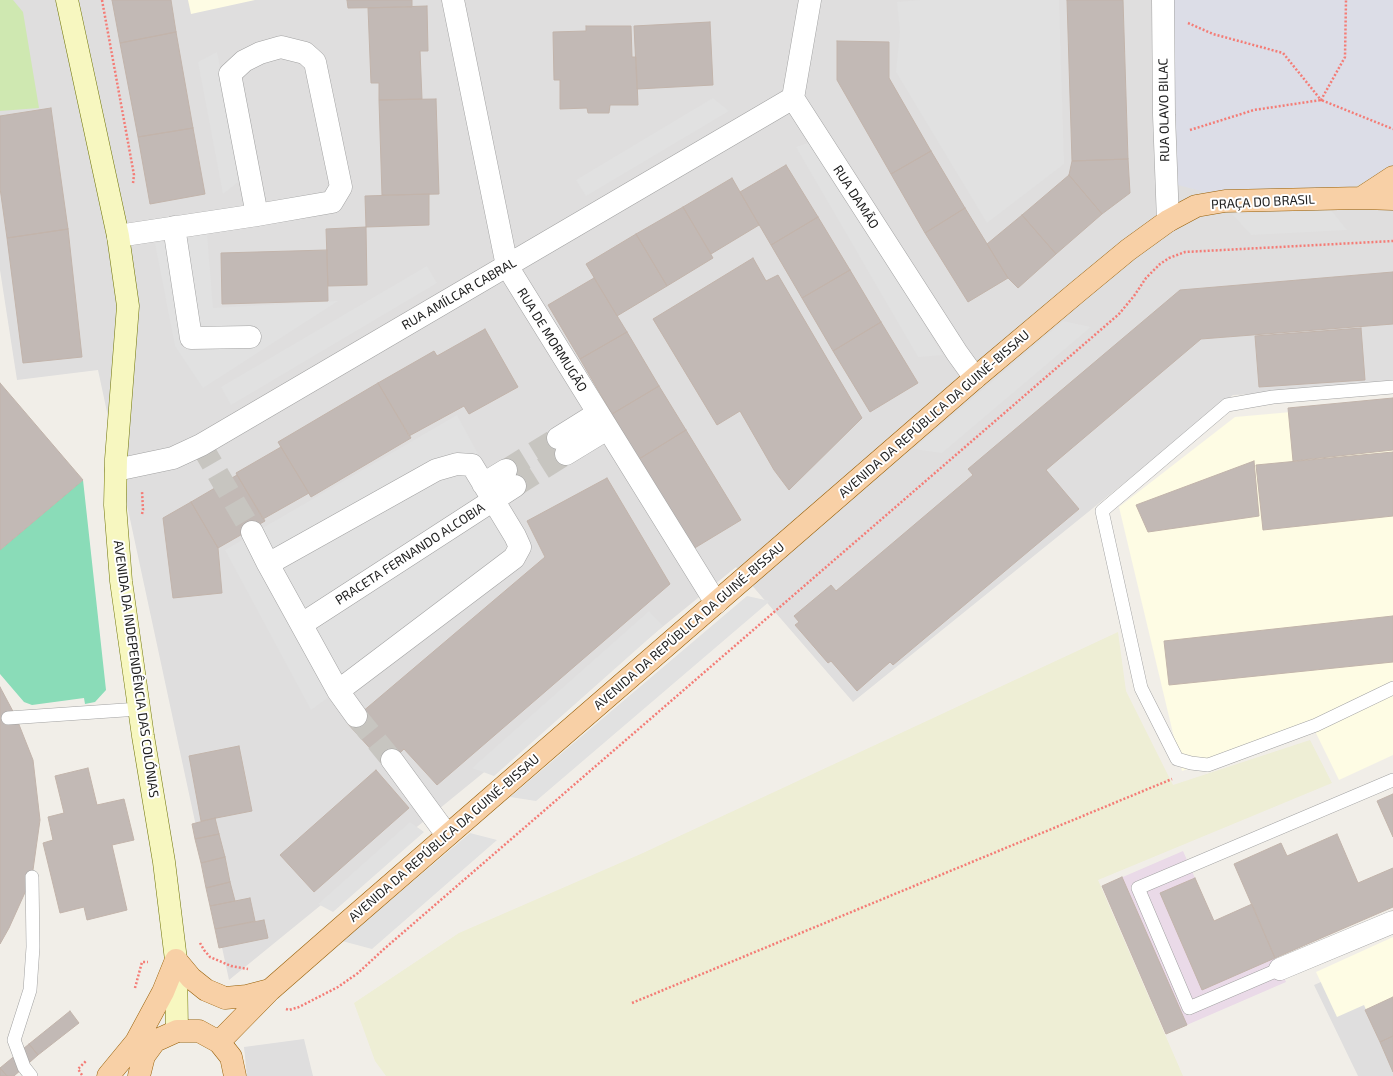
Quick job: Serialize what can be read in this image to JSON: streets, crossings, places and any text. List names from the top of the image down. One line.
{"streets":{"main road":["PRAÇA DO BRASIL","AVENIDA DA REPÚBLICA DA GUINÉ-BISSAU","AVENIDA DA INDEPENDÊNCIA DAS COLÓNIAS"],"street":["RUA OLAVO BILAC","RUA DAMÃO","RUA AMÍLCAR CABRAL","RUA DE MORMUGÃO","PRACETA FERNANDO ALCOBIA"]},"crossings":[["RUA OLAVO BILAC","PRAÇA DO BRASIL"],["RUA OLAVO BILAC","AVENIDA DA REPÚBLICA DA GUINÉ-BISSAU"],["RUA DAMÃO","RUA AMÍLCAR CABRAL"],["RUA DAMÃO","AVENIDA DA REPÚBLICA DA GUINÉ-BISSAU"],["PRAÇA DO BRASIL","AVENIDA DA REPÚBLICA DA GUINÉ-BISSAU"],["RUA AMÍLCAR CABRAL","RUA DE MORMUGÃO"],["RUA AMÍLCAR CABRAL","AVENIDA DA INDEPENDÊNCIA DAS COLÓNIAS"],["RUA DE MORMUGÃO","AVENIDA DA REPÚBLICA DA GUINÉ-BISSAU"]]}
